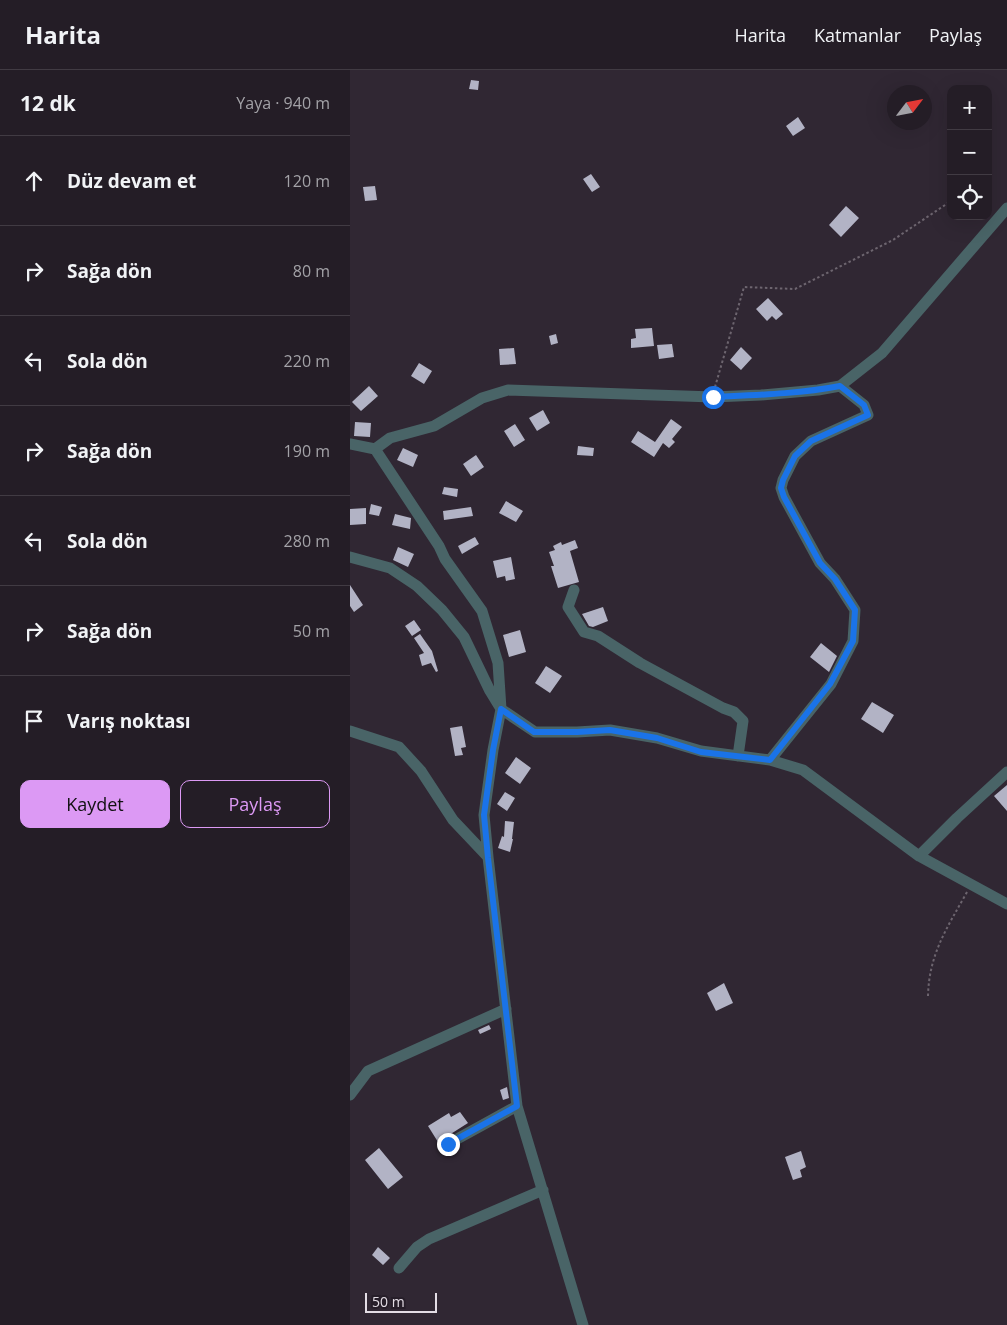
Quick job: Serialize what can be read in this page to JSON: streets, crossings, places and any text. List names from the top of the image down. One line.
{"scale_bar":"50 m","north":"top right","page":{"header":"Harita","nav":["Harita","Katmanlar","Paylaş"],"heading":["12 dk","Yaya · 940 m"],"map_buttons":["+","−"],"list":[["Düz devam et","120 m"],["Sağa dön","80 m"],["Sola dön","220 m"],["Sağa dön","190 m"],["Sola dön","280 m"],["Sağa dön","50 m"],"Varış noktası"],"buttons":["Kaydet","Paylaş"],"scale":"50 m"}}
